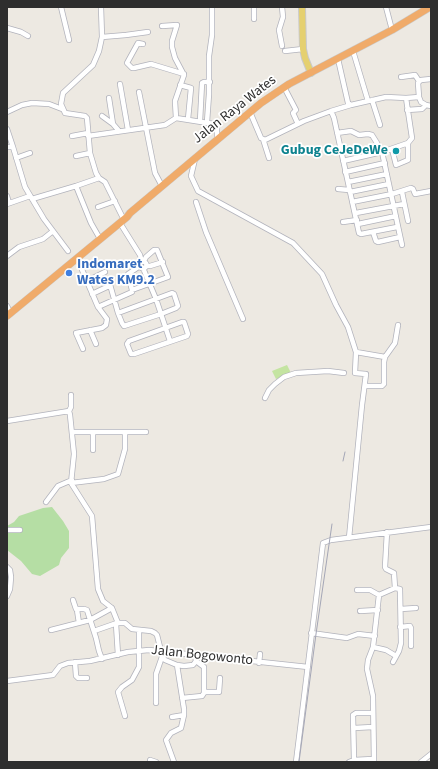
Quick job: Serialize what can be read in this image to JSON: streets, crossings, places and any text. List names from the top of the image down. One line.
{"streets":{"highway":["Jalan Raya Wates"],"street":["Jalan Bogowonto"]},"places":["Gubug CeJeDeWe","Indomaret Wates KM9.2"]}
